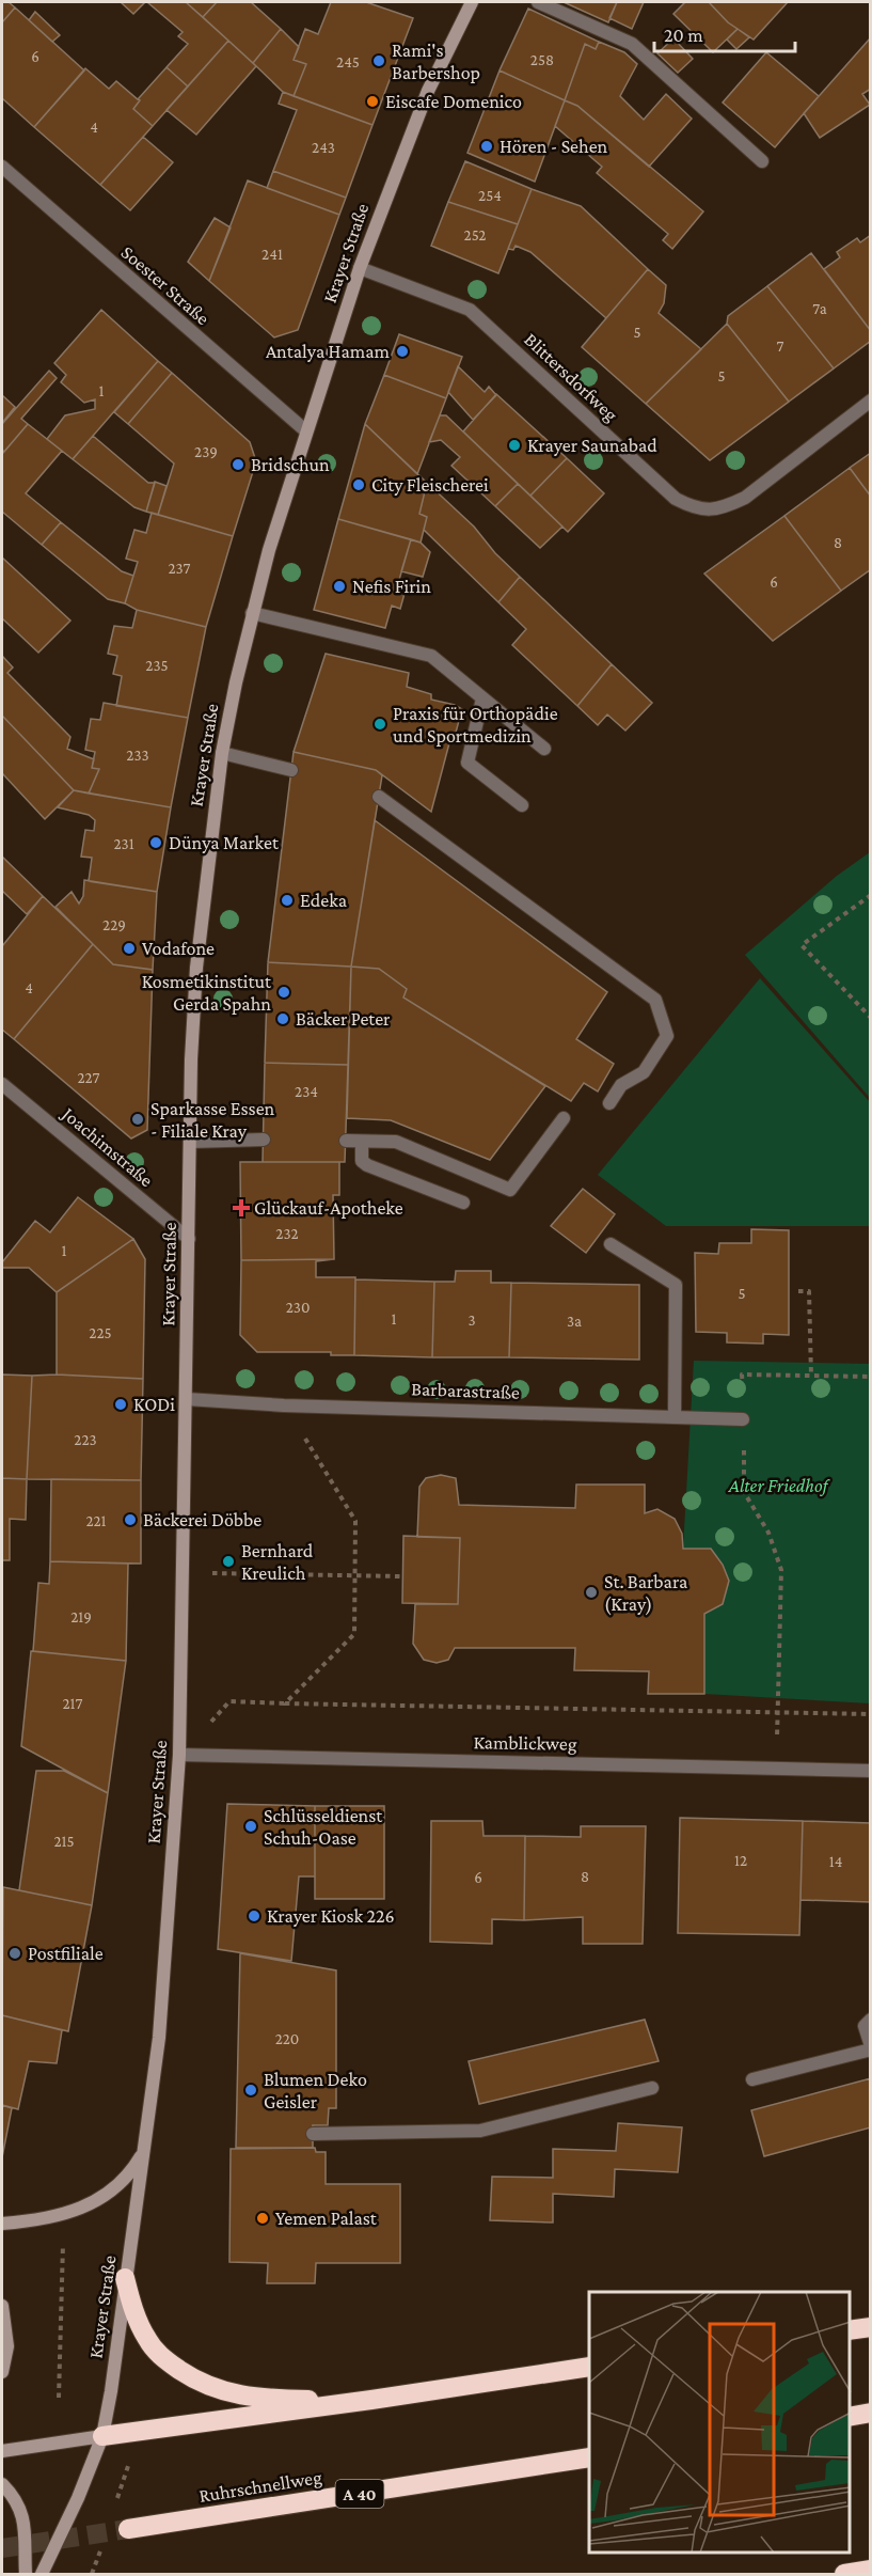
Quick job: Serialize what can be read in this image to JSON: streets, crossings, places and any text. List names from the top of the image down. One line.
{"streets":{"highway":["Ruhrschnellweg","A 40"],"main road":["Krayer Straße"],"street":["Soester Straße","Blittersdorfweg","Joachimstraße","Barbarastraße","Kamblickweg"]},"crossings":[["Krayer Straße","Soester Straße"],["Krayer Straße","Blittersdorfweg"],["Krayer Straße","Joachimstraße"],["Krayer Straße","Barbarastraße"],["Krayer Straße","Kamblickweg"]],"parks":["Alter Friedhof"],"places":{"other":["Rami's Barbershop","Eiscafe Domenico","Hören - Sehen","Antalya Hamam","Krayer Saunabad","Bridschun","City Fleischerei","Nefis Firin","Praxis für Orthopädie und Sportmedizin","Dünya Market","Edeka","Vodafone","Kosmetikinstitut Gerda Spahn","Bäcker Peter","Sparkasse Essen - Filiale Kray","KODi","Bäckerei Döbbe","Bernhard Kreulich","St. Barbara (Kray)","Schlüsseldienst Schuh-Oase","Krayer Kiosk 226","Postfiliale","Blumen Deko Geisler","Yemen Palast"],"health":["Glückauf-Apotheke"]},"house_numbers":["6","258","245","4","243","254","252","241","7a","5","7","5","1","239","8","237","6","235","233","231","229","4","227","234","232","1","5","230","1","3","3a","225","223","221","219","217","215","12","14","8","6","220"],"scale_bar":"20 m"}
